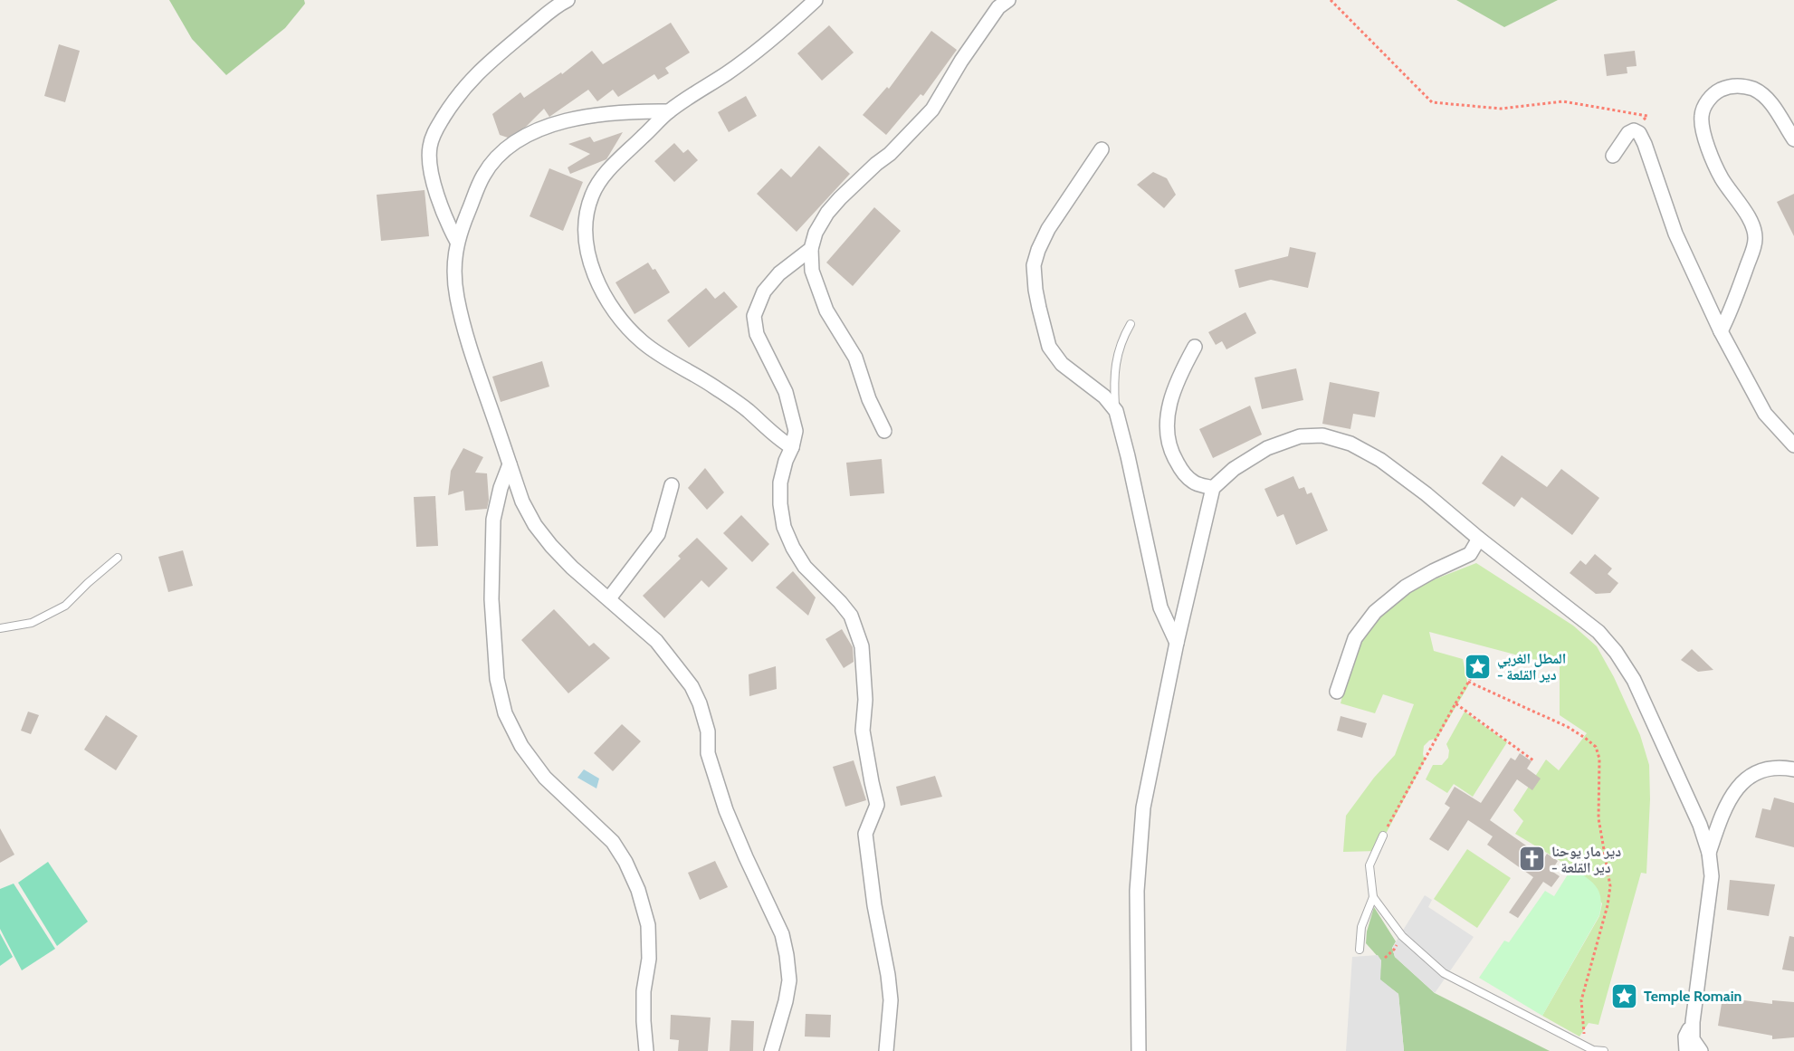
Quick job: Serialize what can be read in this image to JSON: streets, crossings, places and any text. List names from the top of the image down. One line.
{"places":{"place":["المطل الغربي - دير القلعة","Temple Romain"],"church":["دير مار يوحنا - دير القلعة"]}}
